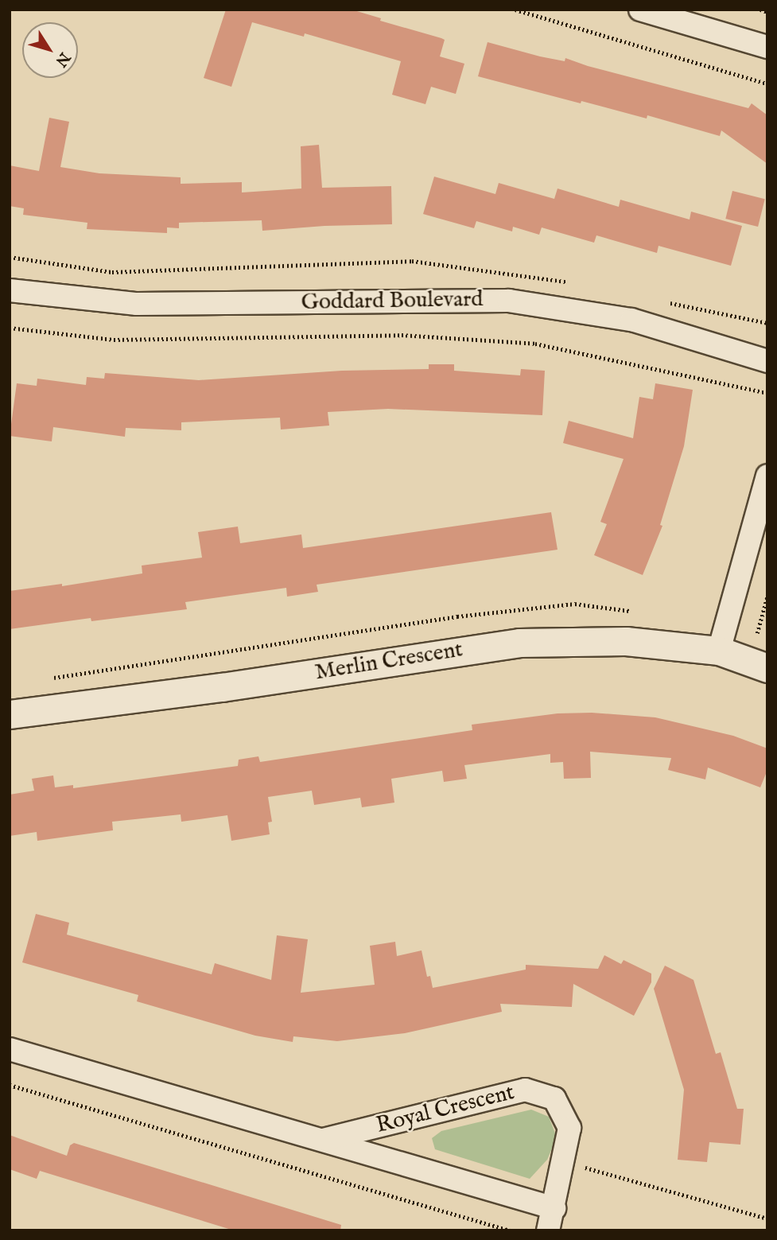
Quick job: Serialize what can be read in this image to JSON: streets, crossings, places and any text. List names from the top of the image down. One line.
{"streets":{"street":["Goddard Boulevard","Merlin Crescent","Royal Crescent"]},"north":"bottom right"}
